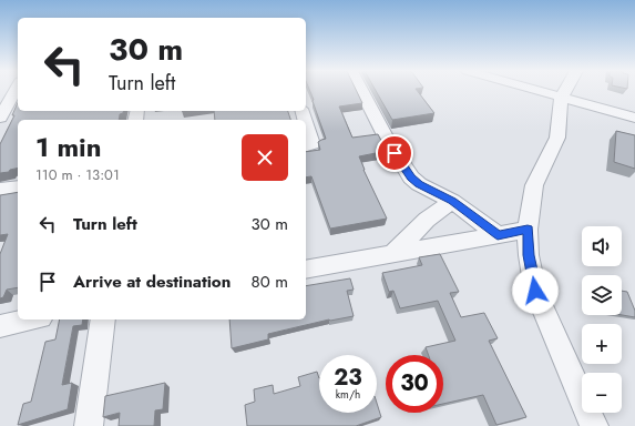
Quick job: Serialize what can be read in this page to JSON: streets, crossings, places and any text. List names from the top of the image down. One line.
{"page":{"turn":["30 m","Turn left"],"heading":["1 min","110 m · 13:01"],"list":[{"name":"Turn left","value":"30 m"},{"name":"Arrive at destination","value":"80 m"}],"map_buttons":["+","−"],"speed":"23 km/h","limit":"30"}}
